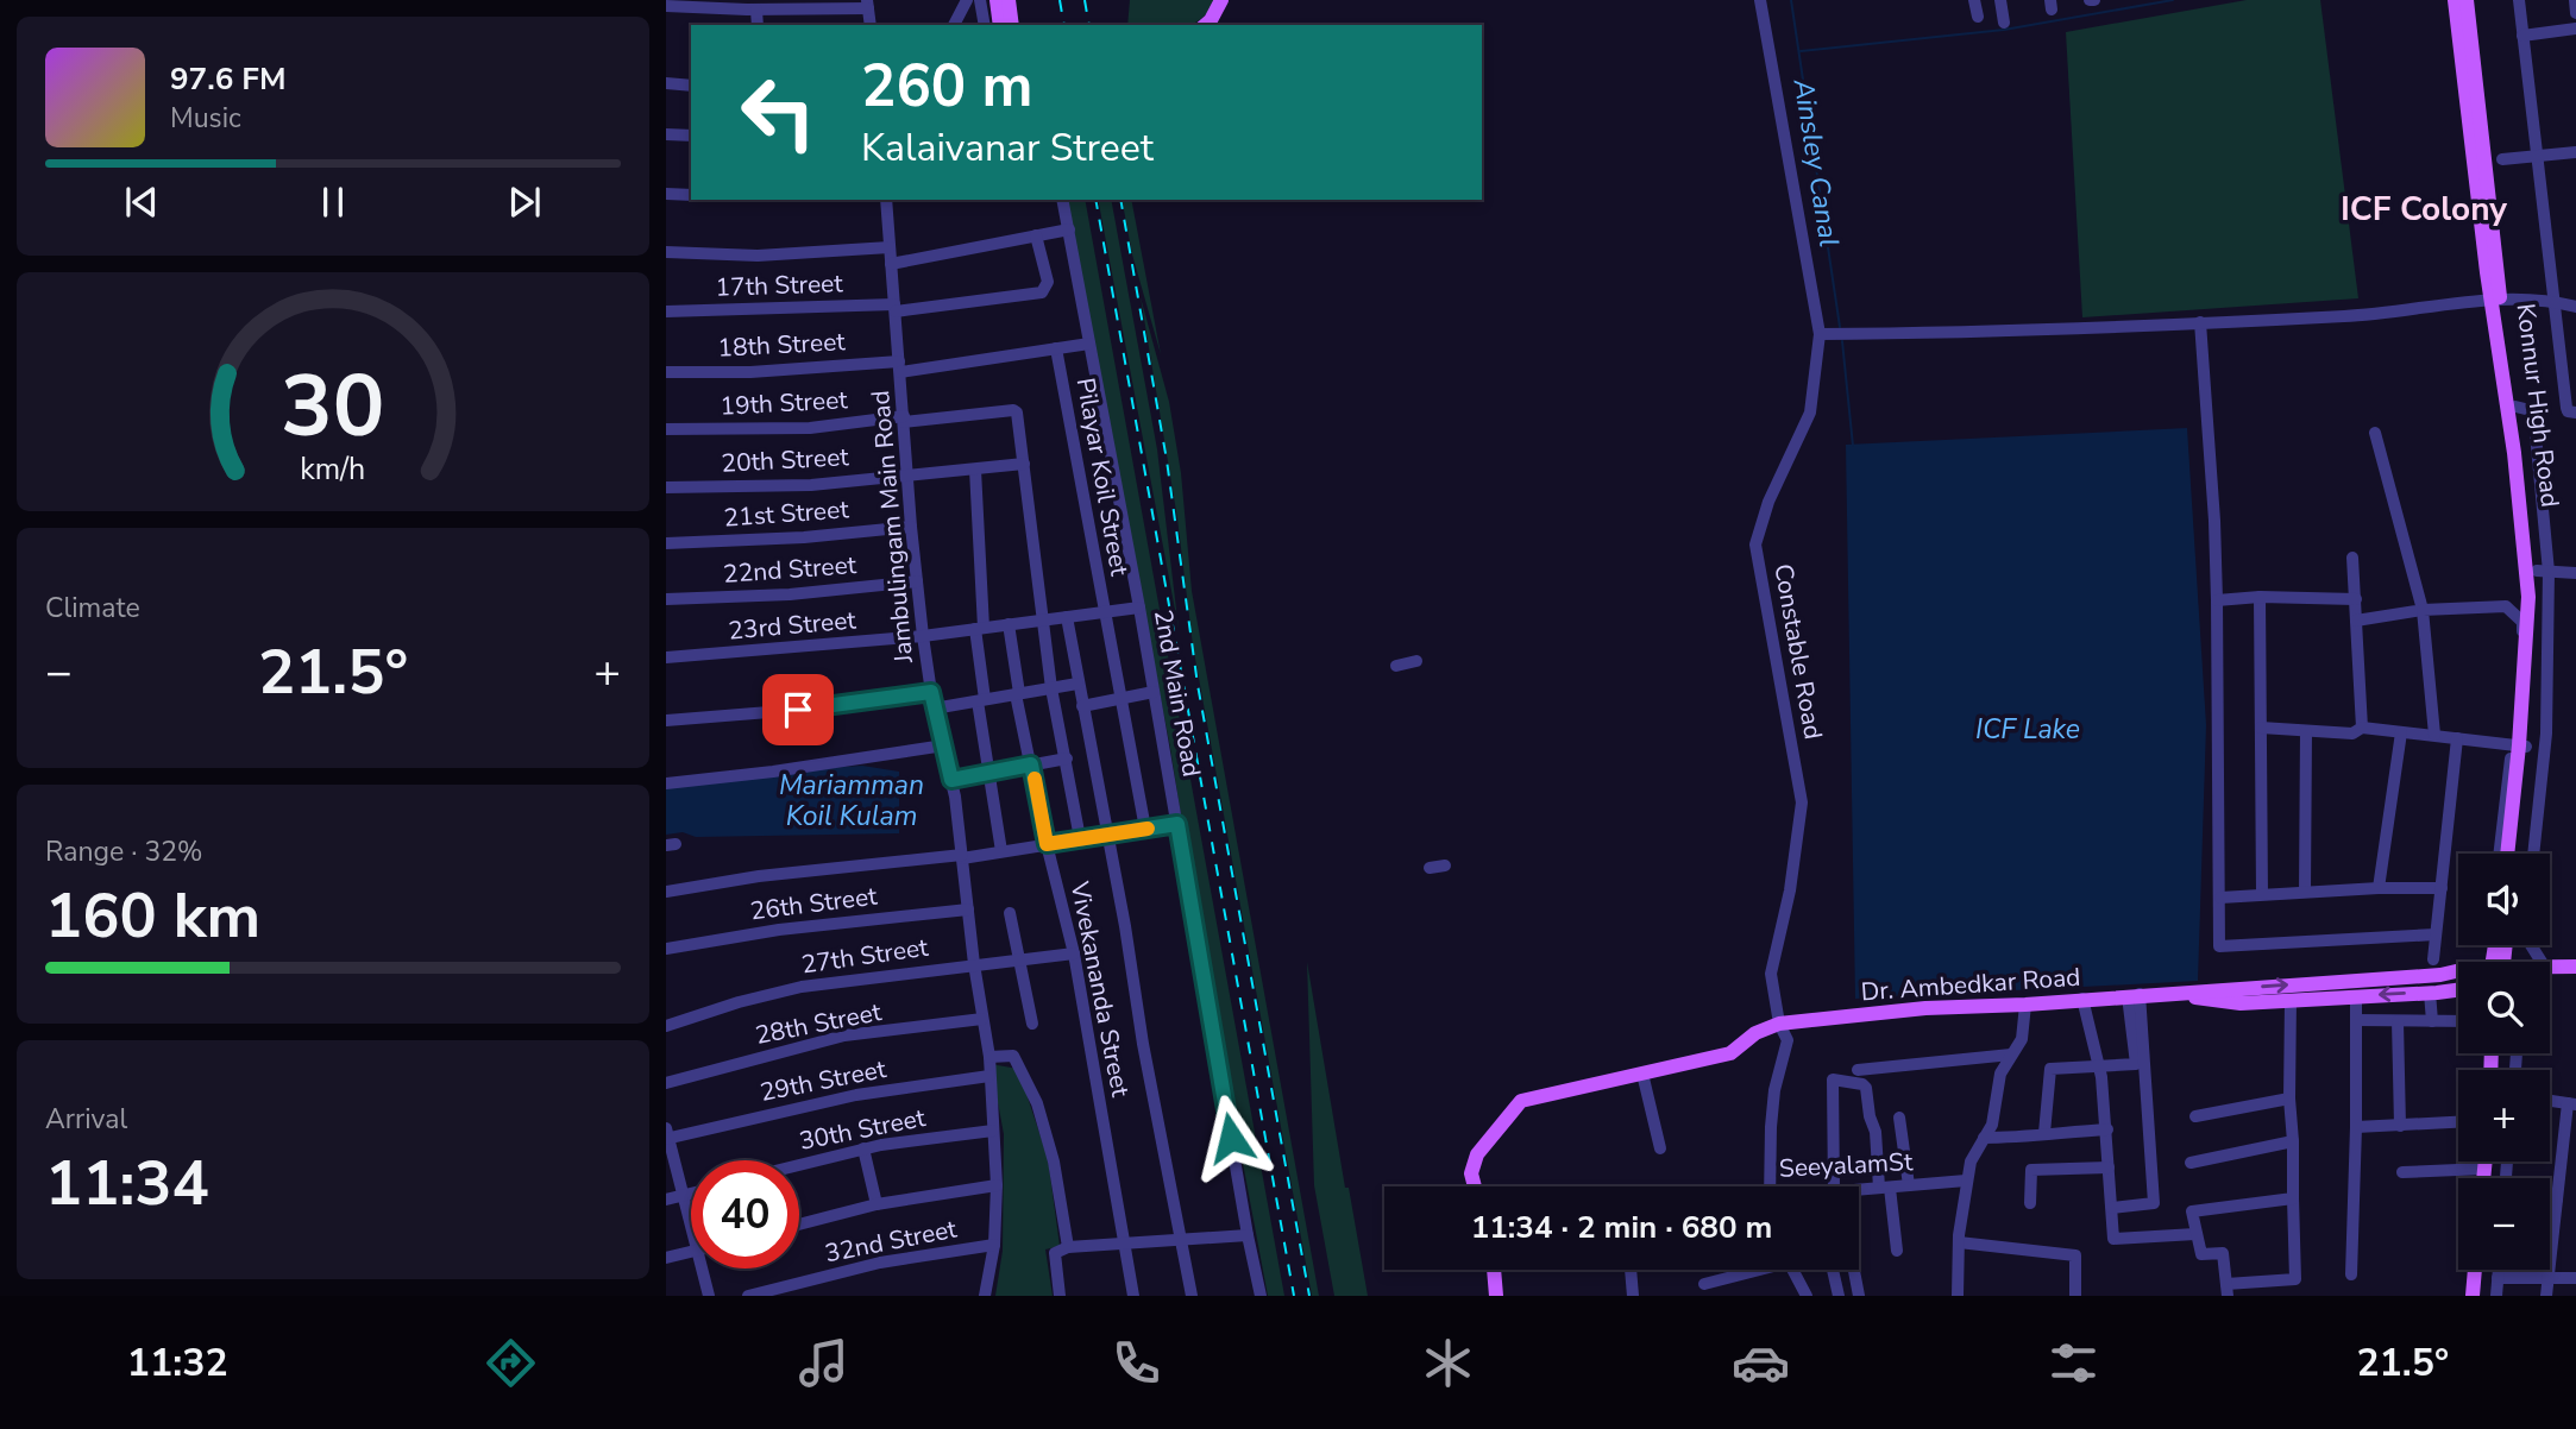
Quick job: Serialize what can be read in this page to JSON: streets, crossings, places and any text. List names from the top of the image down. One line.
{"streets":{"main road":["Konnur High Road","Dr. Ambedkar Road"],"street":["17th Street","18th Street","19th Street","20th Street","Pilayar Koil Street","21st Street","Jambulingam Main Road","22nd Street","23rd Street","Constable Road","2nd Main Road","26th Street","27th Street","Vivekananda Street","28th Street","29th Street","30th Street","SeeyalamSt","32nd Street"]},"crossings":[["17th Street","Jambulingam Main Road"],["18th Street","Pilayar Koil Street"],["18th Street","Jambulingam Main Road"],["18th Street","2nd Main Road"],["19th Street","20th Street"],["19th Street","Jambulingam Main Road"],["20th Street","Jambulingam Main Road"],["Pilayar Koil Street","23rd Street"],["21st Street","Jambulingam Main Road"],["Jambulingam Main Road","22nd Street"],["Jambulingam Main Road","23rd Street"],["Jambulingam Main Road","26th Street"],["Jambulingam Main Road","27th Street"],["Jambulingam Main Road","28th Street"],["Jambulingam Main Road","29th Street"],["Jambulingam Main Road","30th Street"],["Jambulingam Main Road","32nd Street"],["23rd Street","2nd Main Road"],["23rd Street","Vivekananda Street"],["Constable Road","Dr. Ambedkar Road"],["27th Street","Vivekananda Street"]],"districts":["ICF Colony"],"water":["Ainsley Canal","ICF Lake","Mariamman Koil Kulam"],"page":{"turn":["260 m","Kalaivanar Street"],"song":["97.6 FM","Music"],"tile":["Climate",["Range · 32%","160 km"],["Arrival","11:34"]],"heat":["−","21.5°","+"],"map_buttons":["+","−"],"limit":"40","trip":"11:34 · 2 min · 680 m","tabs":["11:32","21.5°"],"gauge":["30","km/h"]}}
